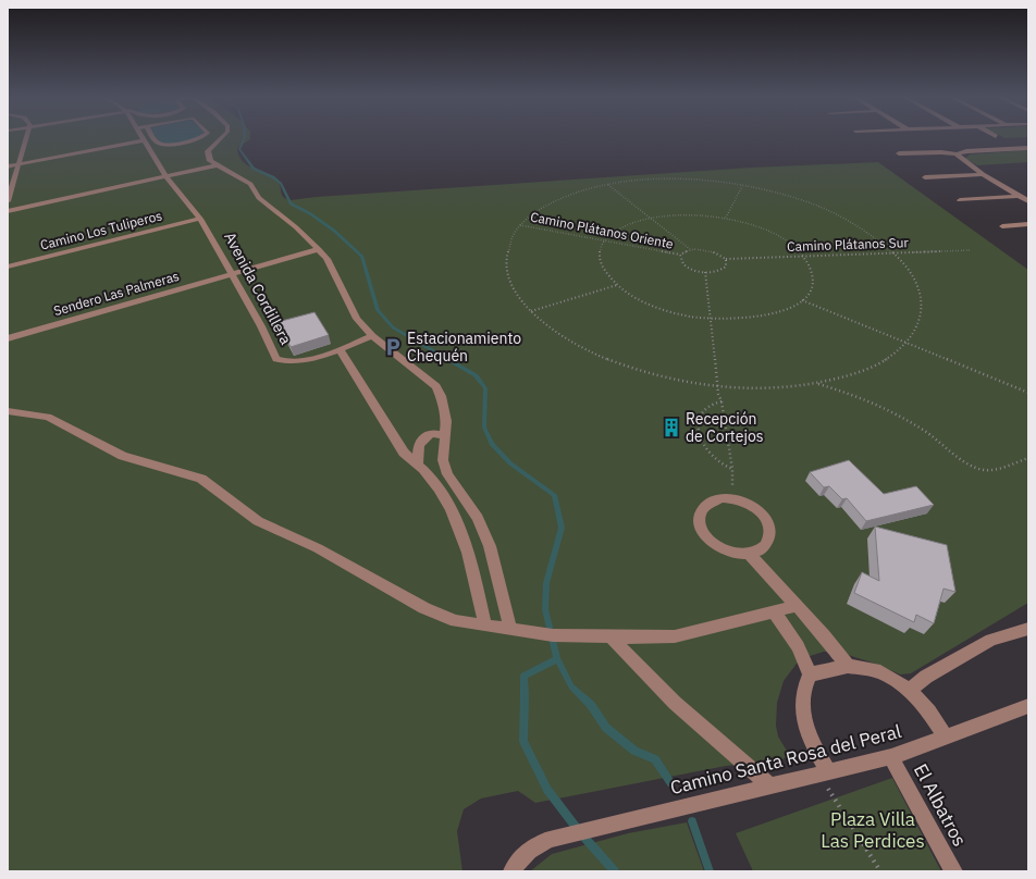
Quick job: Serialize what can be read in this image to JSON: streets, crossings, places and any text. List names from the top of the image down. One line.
{"streets":{"street":["Camino Los Tuliperos","Avenida Cordillera","Sendero Las Palmeras","Camino Santa Rosa del Peral","El Albatros"],"path":["Camino Plátanos Oriente","Camino Plátanos Sur"]},"crossings":[["Camino Los Tuliperos","Avenida Cordillera"],["Avenida Cordillera","Sendero Las Palmeras"],["Camino Santa Rosa del Peral","El Albatros"]],"parks":["Plaza Villa Las Perdices"],"places":{"parking":["Estacionamiento Chequén"],"building":["Recepción de Cortejos"]}}
